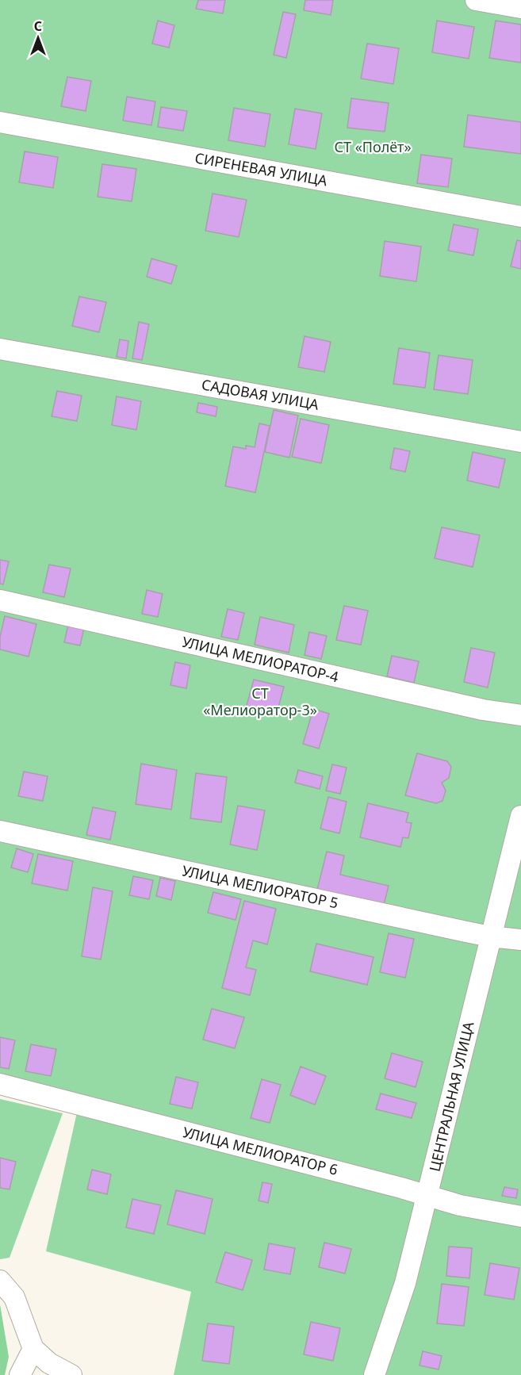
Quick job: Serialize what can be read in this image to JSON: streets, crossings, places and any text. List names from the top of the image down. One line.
{"streets":{"street":["СИРЕНЕВАЯ УЛИЦА","САДОВАЯ УЛИЦА","УЛИЦА МЕЛИОРАТОР-4","УЛИЦА МЕЛИОРАТОР 5","ЦЕНТРАЛЬНАЯ УЛИЦА","УЛИЦА МЕЛИОРАТОР 6"]},"crossings":[["УЛИЦА МЕЛИОРАТОР 5","ЦЕНТРАЛЬНАЯ УЛИЦА"],["ЦЕНТРАЛЬНАЯ УЛИЦА","УЛИЦА МЕЛИОРАТОР 6"]],"parks":["СТ «Полёт»","СТ «Мелиоратор-3»"],"north":"top"}
